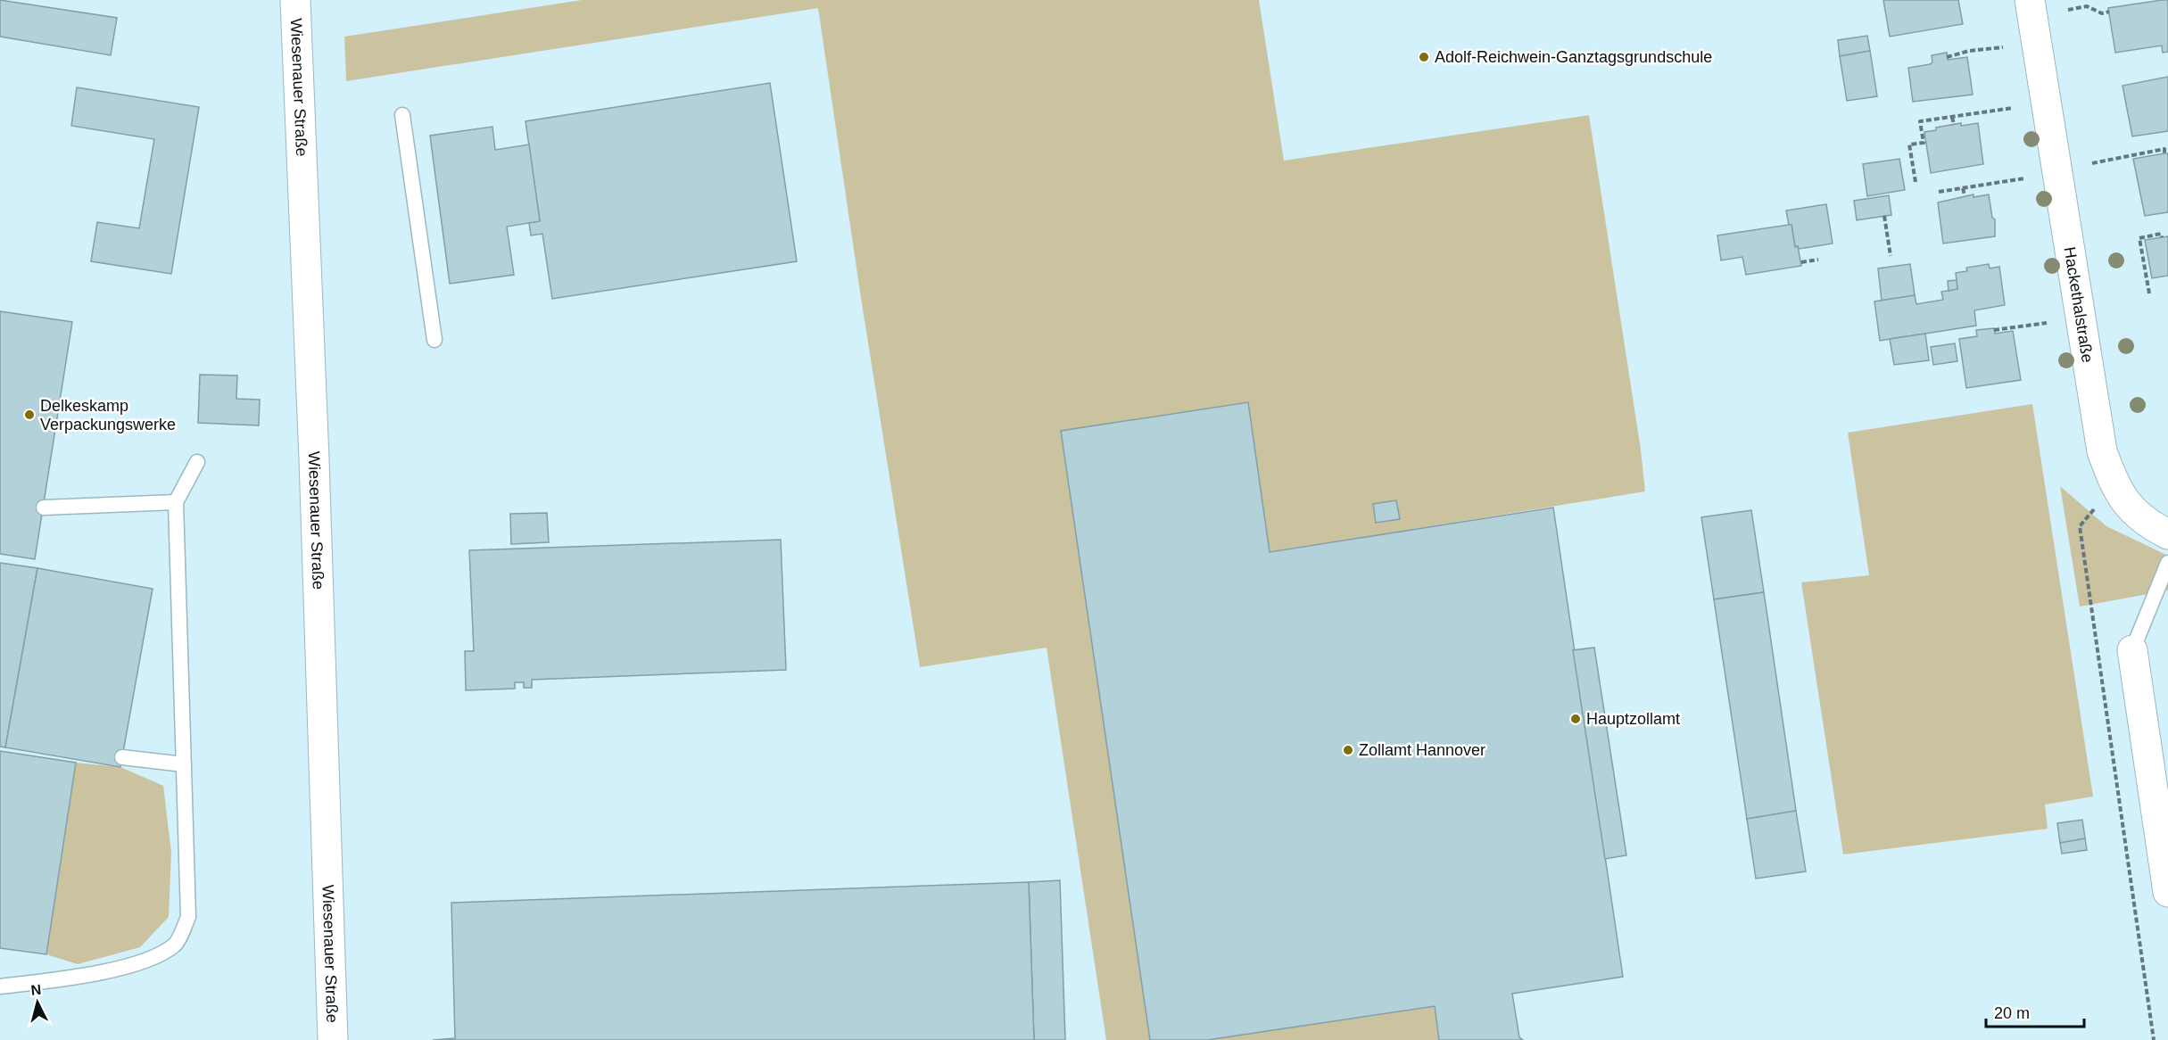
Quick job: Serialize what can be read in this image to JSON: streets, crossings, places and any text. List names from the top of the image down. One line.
{"streets":{"street":["Wiesenauer Straße","Hackethalstraße"]},"places":["Adolf-Reichwein-Ganztagsgrundschule","Delkeskamp Verpackungswerke","Hauptzollamt","Zollamt Hannover"],"scale_bar":"20 m","north":"top"}
